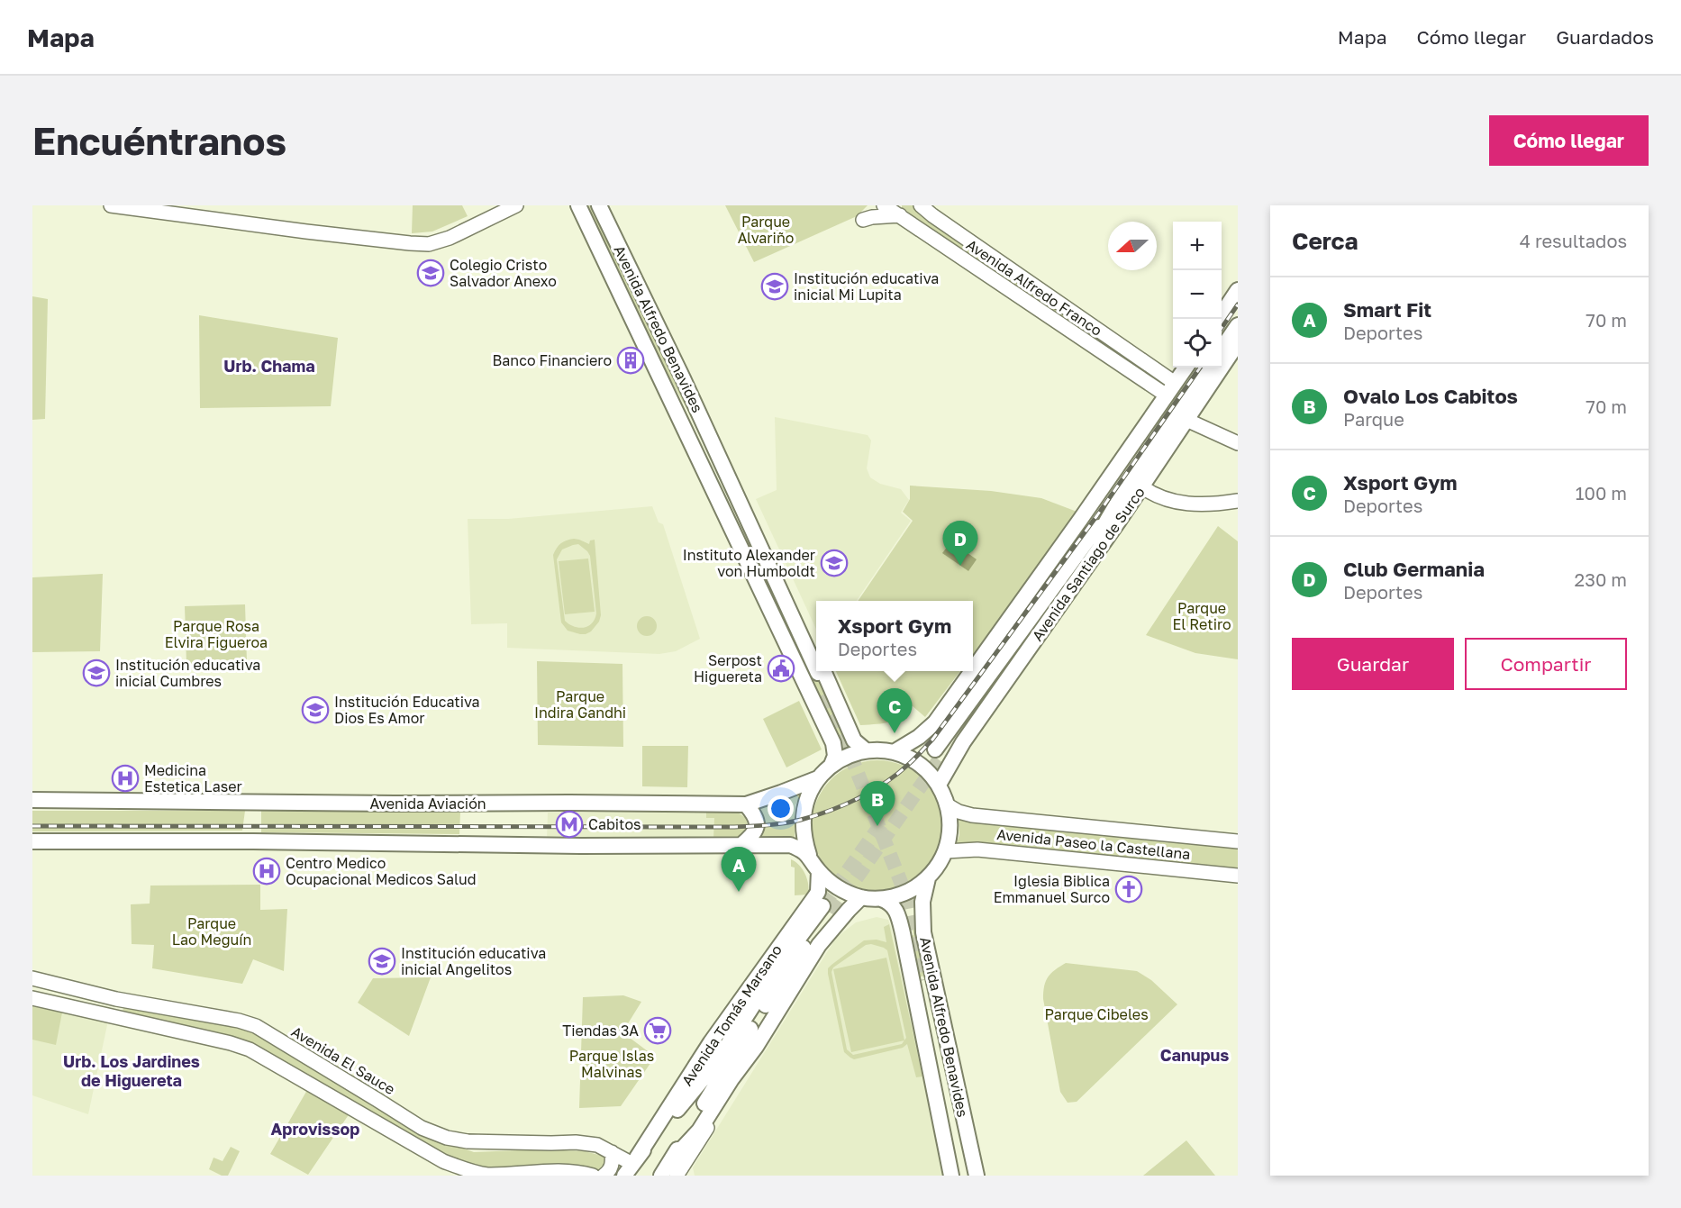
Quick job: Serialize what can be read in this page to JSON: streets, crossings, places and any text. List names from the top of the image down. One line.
{"streets":{"main road":["Avenida Alfredo Benavides","Avenida Santiago de Surco","Avenida Aviación","Avenida Tomás Marsano"],"street":["Avenida Alfredo Franco","Avenida Paseo la Castellana","Avenida El Sauce"]},"crossings":[["Avenida Alfredo Benavides","Avenida Santiago de Surco"],["Avenida Alfredo Benavides","Avenida Aviación"],["Avenida Alfredo Benavides","Avenida Paseo la Castellana"],["Avenida Alfredo Benavides","Avenida Tomás Marsano"],["Avenida Santiago de Surco","Avenida Aviación"],["Avenida Santiago de Surco","Avenida Paseo la Castellana"],["Avenida Santiago de Surco","Avenida Tomás Marsano"],["Avenida Aviación","Avenida Paseo la Castellana"],["Avenida Aviación","Avenida Tomás Marsano"],["Avenida Paseo la Castellana","Avenida Tomás Marsano"],["Avenida Tomás Marsano","Avenida El Sauce"]],"districts":["Urb. Chama","Canupus","Urb. Los Jardines de Higuereta","Aprovissop"],"parks":["Parque Alvariño","Parque El Retiro","Parque Rosa Elvira Figueroa","Parque Indira Gandhi","Parque Lao Meguín","Parque Cibeles","Parque Islas Malvinas"],"places":{"school or university":["Colegio Cristo Salvador Anexo","Institución educativa inicial Mi Lupita","Instituto Alexander von Humboldt","Institución educativa inicial Cumbres","Institución Educativa Dios Es Amor","Institución educativa inicial Angelitos"],"building":["Banco Financiero"],"public building":["Serpost Higuereta"],"hospital":["Medicina Estetica Laser","Centro Medico Ocupacional Medicos Salud"],"metro station":["Cabitos"],"church":["Iglesia Biblica Emmanuel Surco"],"supermarket":["Tiendas 3A"]},"north":"left","page":{"header":"Mapa","nav":["Mapa","Cómo llegar","Guardados"],"buttons":["Cómo llegar",["Guardar","Compartir"]],"title":"Encuéntranos","heading":["Cerca","4 resultados"],"map_buttons":["+","−"],"list":[{"mark":"A","name":"Smart Fit","note":"Deportes","value":"70 m"},{"mark":"B","name":"Ovalo Los Cabitos","note":"Parque","value":"70 m"},{"mark":"C","name":"Xsport Gym","note":"Deportes","value":"100 m"},{"mark":"D","name":"Club Germania","note":"Deportes","value":"230 m"}],"pins":["D","C","B","A"],"popup":["Xsport Gym","Deportes"]}}
